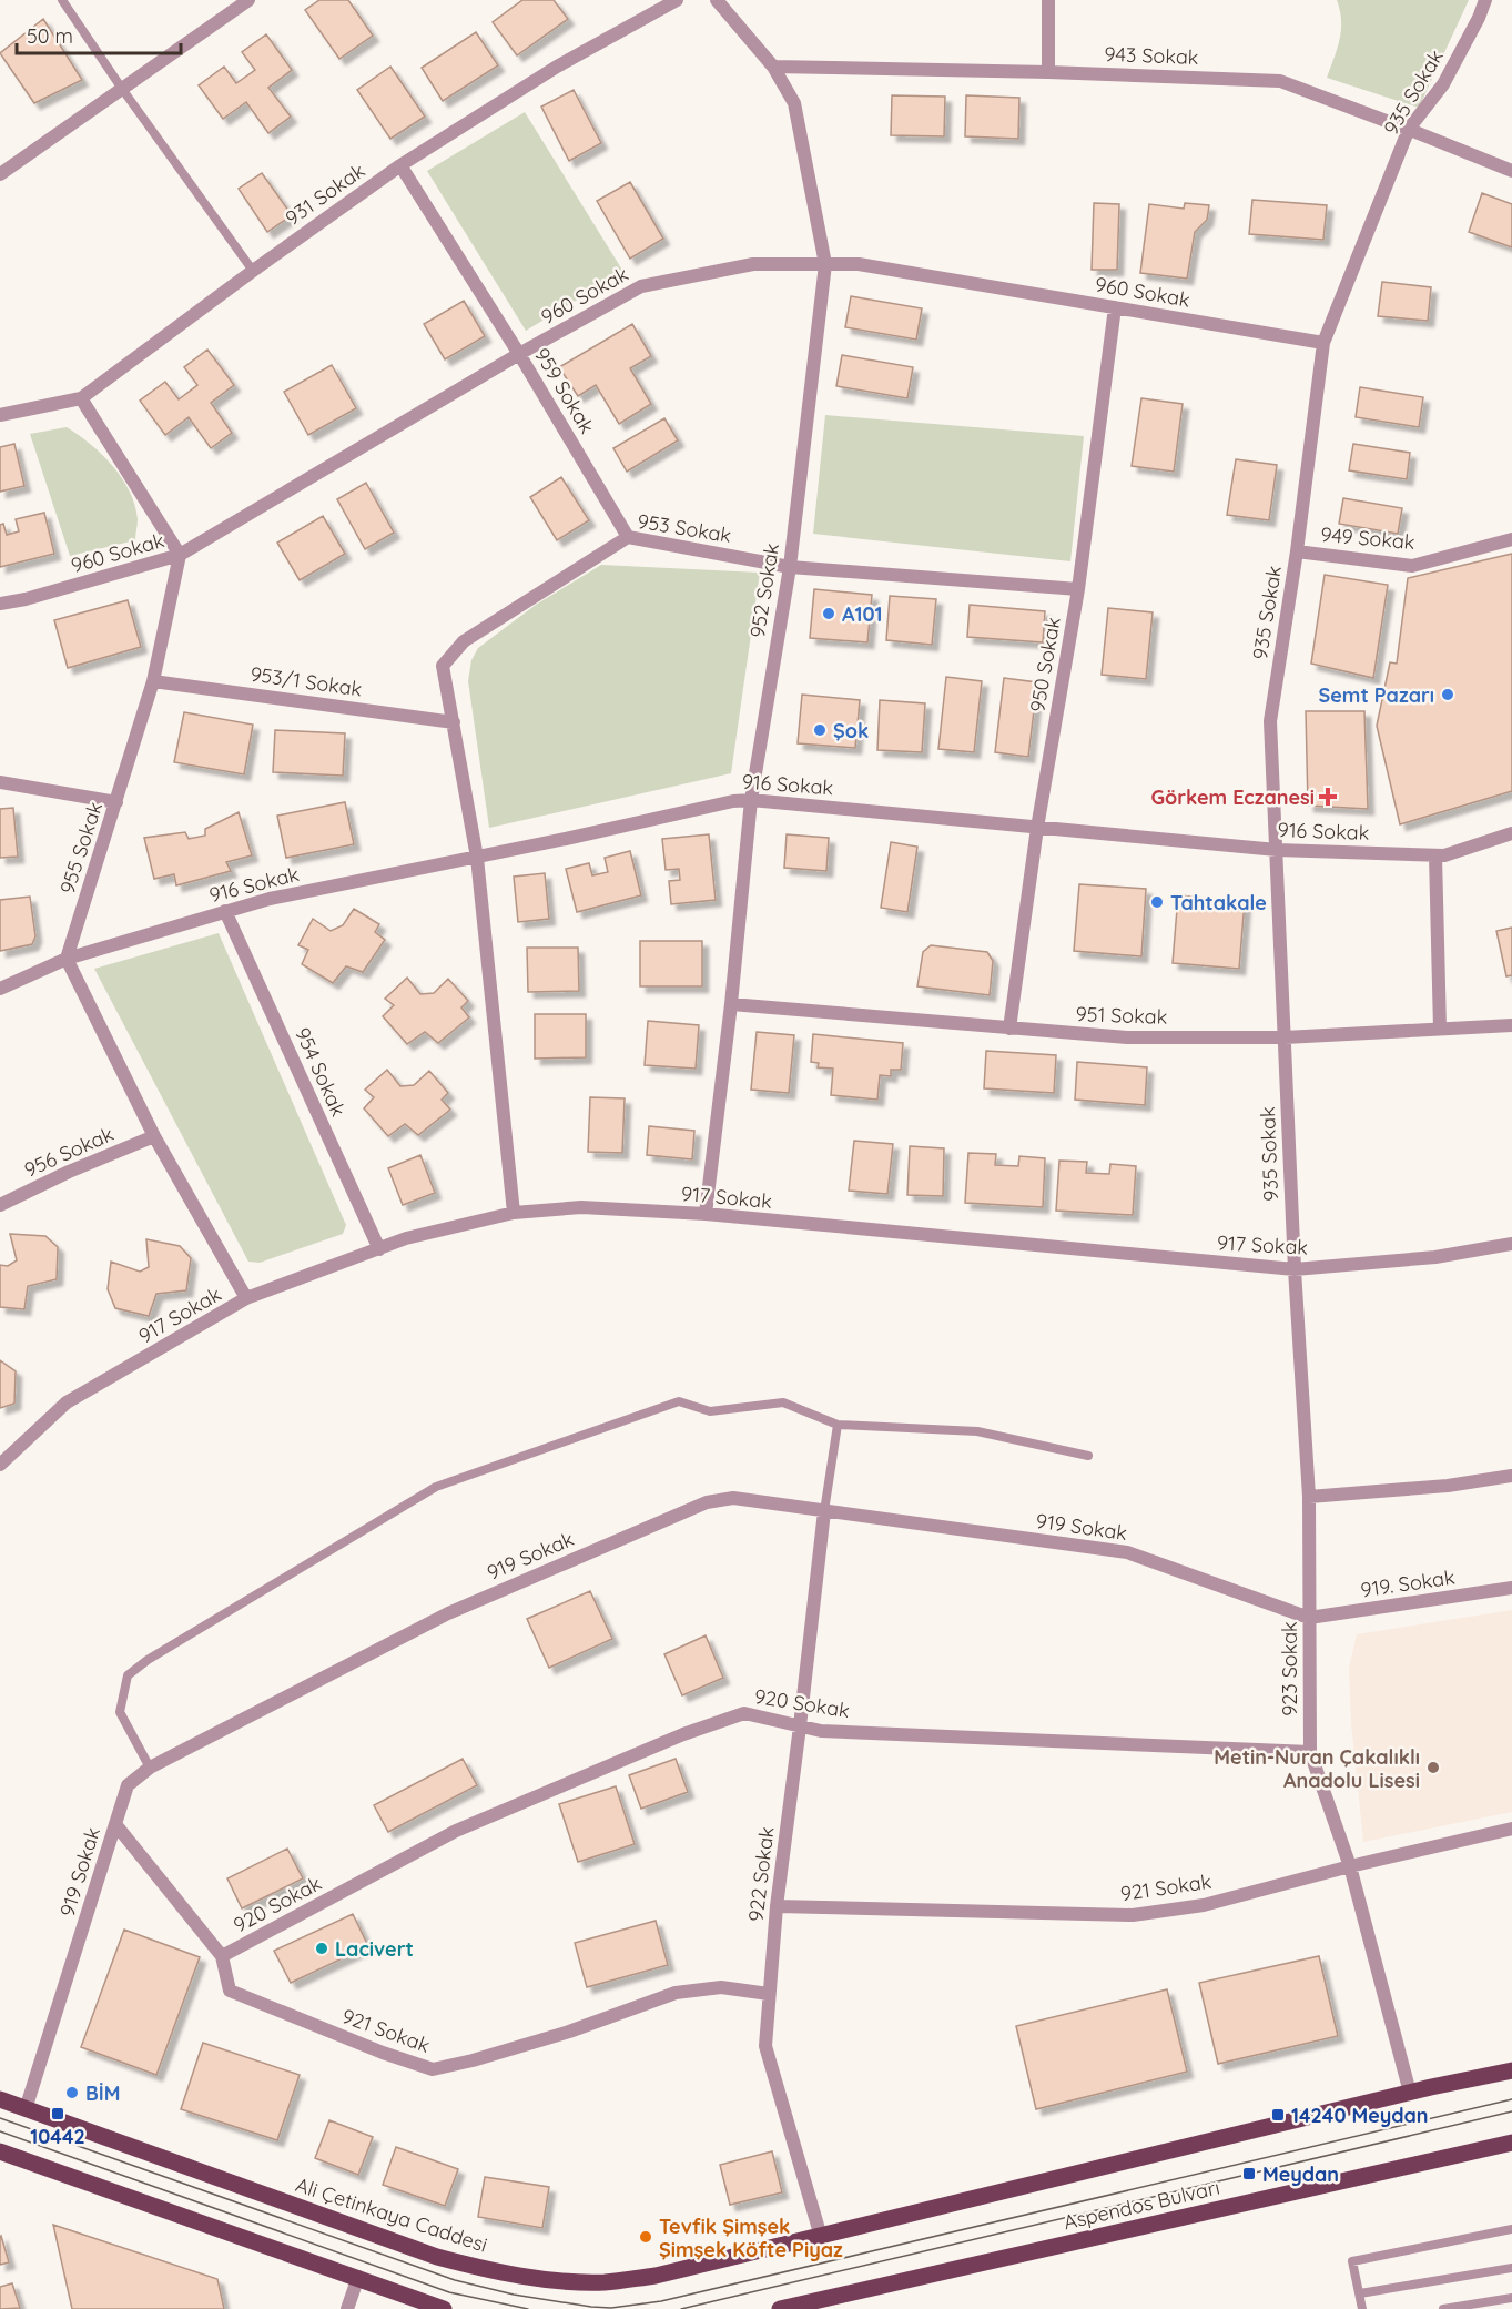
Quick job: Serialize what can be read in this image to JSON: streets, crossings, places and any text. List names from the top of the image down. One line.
{"streets":{"main road":["Aspendos Bulvarı","Ali Çetinkaya Caddesi"],"street":["943 Sokak","935 Sokak","931 Sokak","960 Sokak","959 Sokak","953 Sokak","949 Sokak","952 Sokak","950 Sokak","953/1 Sokak","916 Sokak","955 Sokak","951 Sokak","954 Sokak","956 Sokak","917 Sokak","919 Sokak","919. Sokak","923 Sokak","920 Sokak","922 Sokak","921 Sokak"]},"crossings":[["943 Sokak","935 Sokak"],["943 Sokak","952 Sokak"],["935 Sokak","960 Sokak"],["935 Sokak","949 Sokak"],["935 Sokak","916 Sokak"],["935 Sokak","951 Sokak"],["935 Sokak","917 Sokak"],["935 Sokak","923 Sokak"],["931 Sokak","959 Sokak"],["960 Sokak","959 Sokak"],["960 Sokak","952 Sokak"],["960 Sokak","950 Sokak"],["960 Sokak","955 Sokak"],["959 Sokak","953 Sokak"],["953 Sokak","952 Sokak"],["953 Sokak","950 Sokak"],["953 Sokak","953/1 Sokak"],["952 Sokak","916 Sokak"],["952 Sokak","951 Sokak"],["952 Sokak","917 Sokak"],["950 Sokak","916 Sokak"],["950 Sokak","951 Sokak"],["953/1 Sokak","955 Sokak"],["916 Sokak","955 Sokak"],["916 Sokak","954 Sokak"],["954 Sokak","917 Sokak"],["917 Sokak","923 Sokak"],["919 Sokak","919. Sokak"],["919 Sokak","923 Sokak"],["919 Sokak","922 Sokak"],["919 Sokak","921 Sokak"],["919 Sokak","Ali Çetinkaya Caddesi"],["919. Sokak","923 Sokak"],["923 Sokak","920 Sokak"],["923 Sokak","921 Sokak"],["920 Sokak","922 Sokak"],["920 Sokak","921 Sokak"],["922 Sokak","921 Sokak"],["922 Sokak","Ali Çetinkaya Caddesi"]],"places":{"other":["A101","Semt Pazarı","Şok","Tahtakale","Metin-Nuran Çakalıklı Anadolu Lisesi","Lacivert","BİM","Tevfik Şimşek Şimşek Köfte Piyaz"],"health":["Görkem Eczanesi"],"transit":["10442","14240 Meydan","Meydan"]},"scale_bar":"50 m"}
